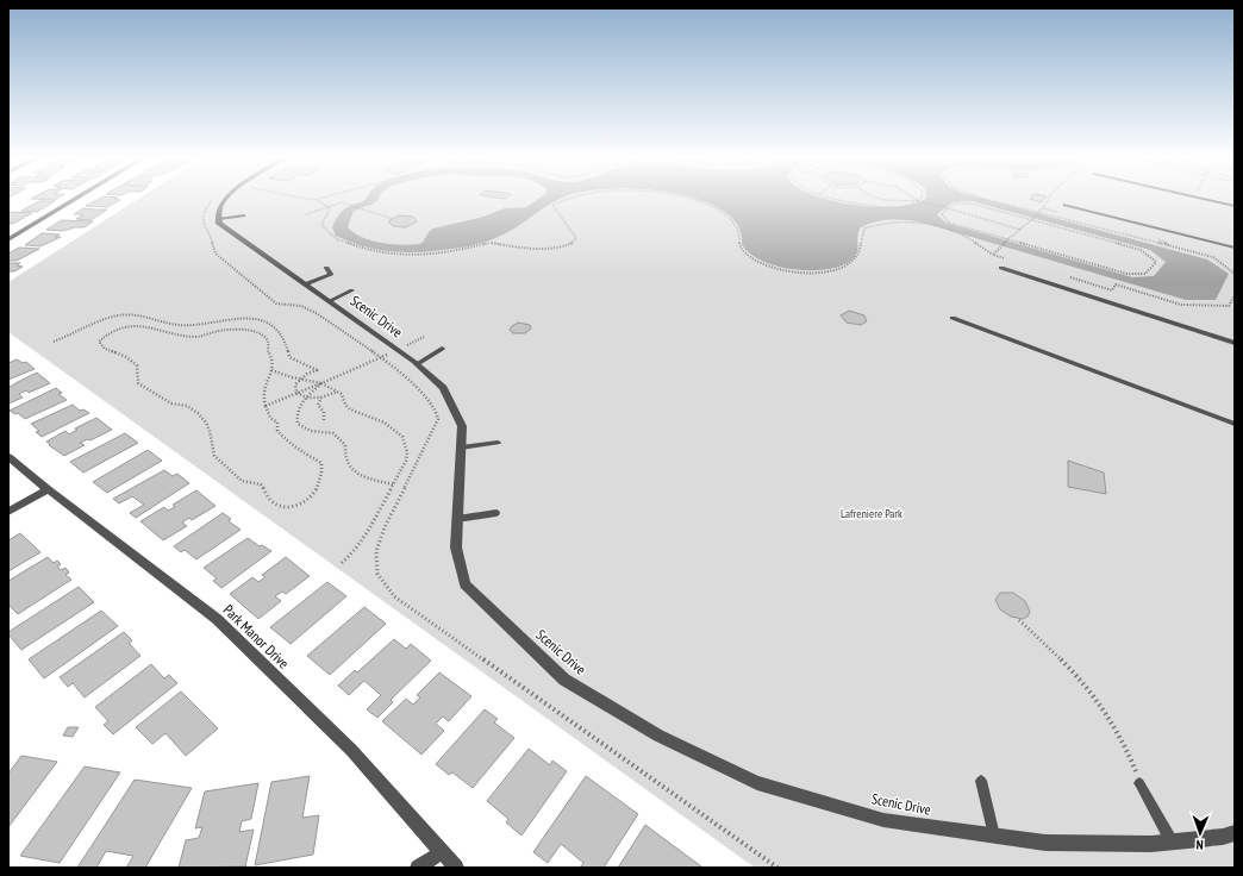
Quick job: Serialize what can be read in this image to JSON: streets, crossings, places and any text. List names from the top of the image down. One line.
{"streets":{"street":["Scenic Drive","Park Manor Drive"]},"parks":["Lafreniere Park"],"north":"bottom"}
